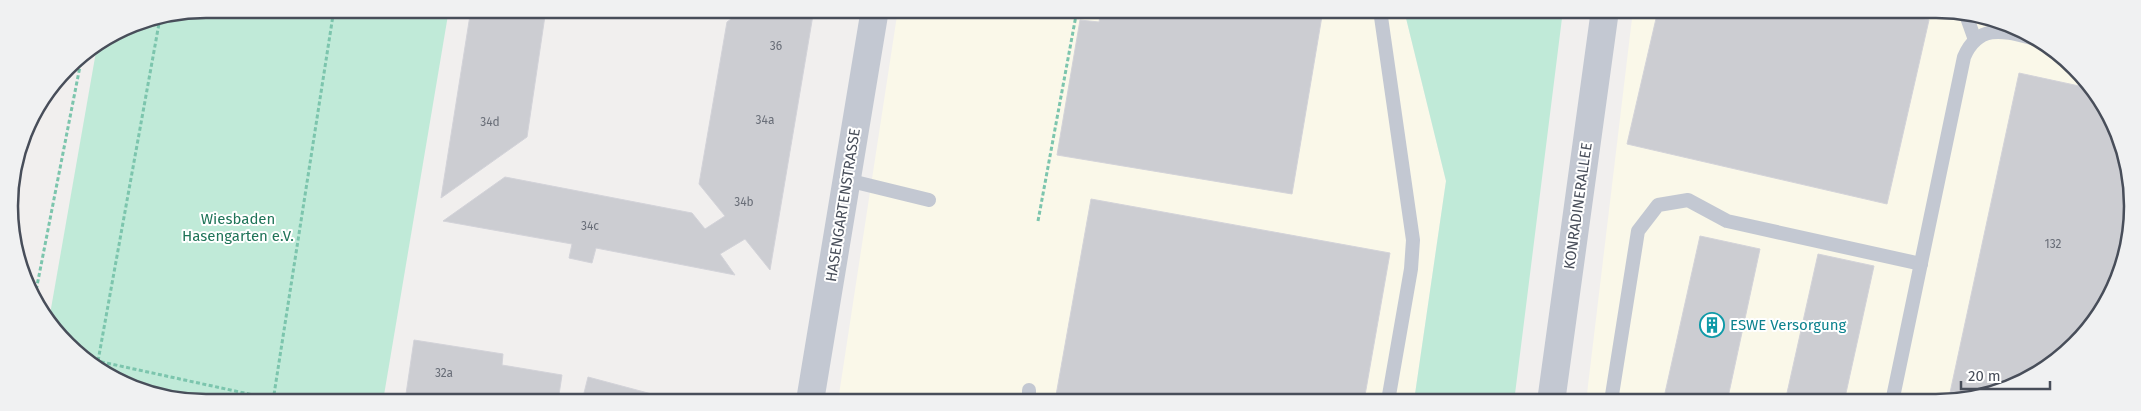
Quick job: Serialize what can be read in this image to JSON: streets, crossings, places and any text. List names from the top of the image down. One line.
{"streets":{"street":["HASENGARTENSTRASSE","KONRADINERALLEE"]},"parks":["Wiesbaden Hasengarten e.V."],"places":{"building":["ESWE Versorgung"]},"house_numbers":["36","34a","34d","34b","34c","132","32a"],"scale_bar":"20 m"}
